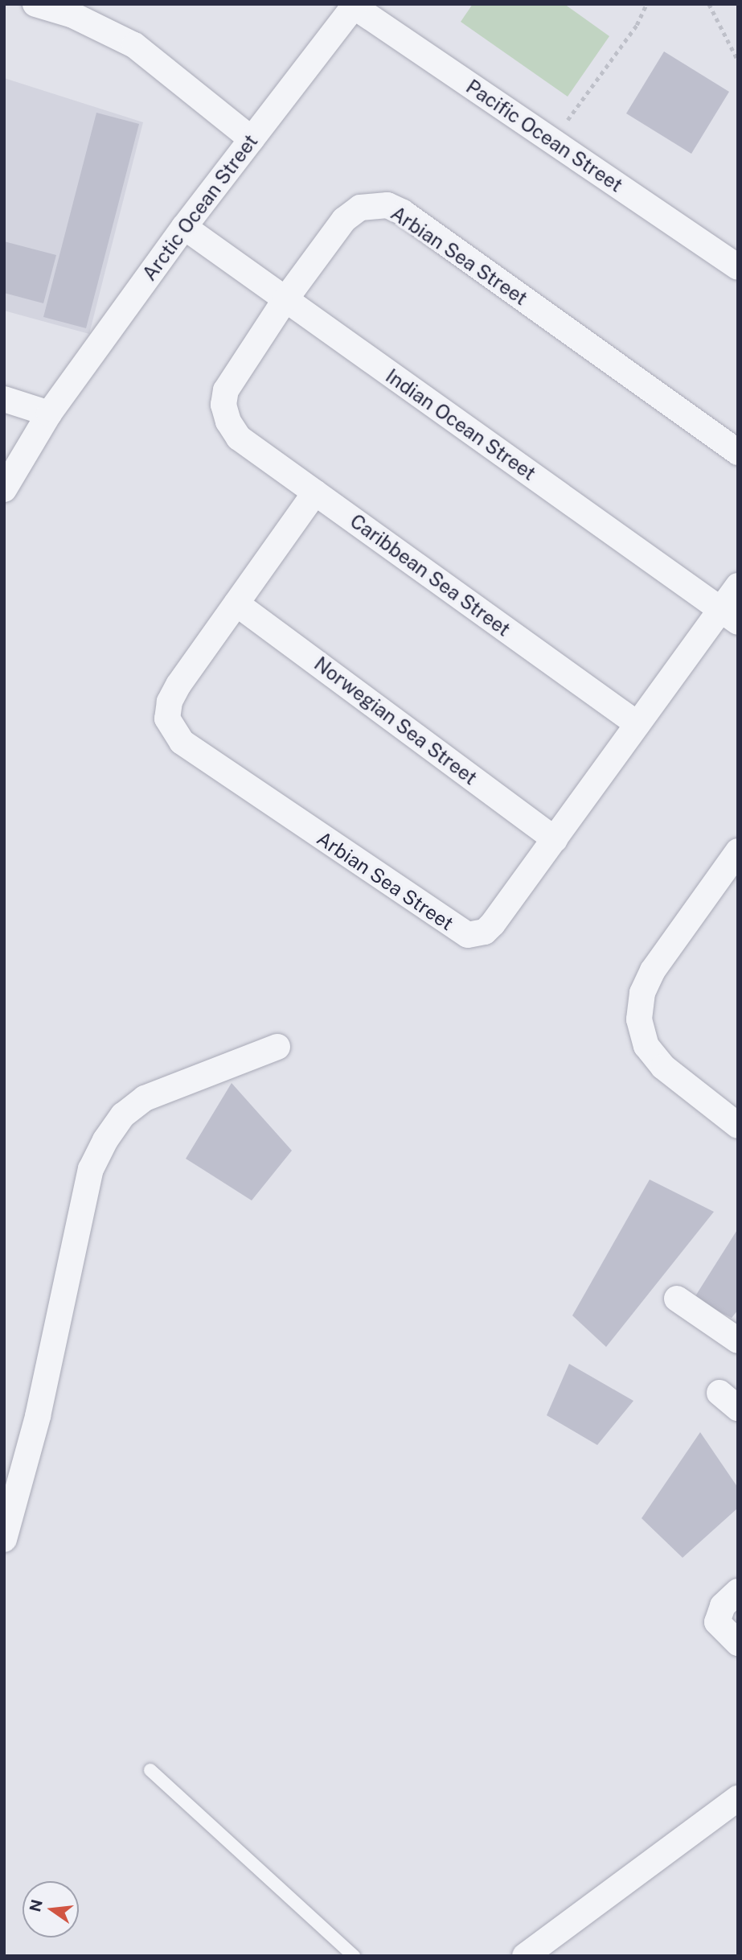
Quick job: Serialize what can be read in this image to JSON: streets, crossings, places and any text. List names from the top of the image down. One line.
{"streets":{"street":["Pacific Ocean Street","Arctic Ocean Street","Arbian Sea Street","Indian Ocean Street","Caribbean Sea Street","Norwegian Sea Street"]},"crossings":[["Pacific Ocean Street","Arctic Ocean Street"],["Arctic Ocean Street","Indian Ocean Street"],["Arbian Sea Street","Indian Ocean Street"],["Arbian Sea Street","Caribbean Sea Street"],["Arbian Sea Street","Norwegian Sea Street"]],"north":"left"}
